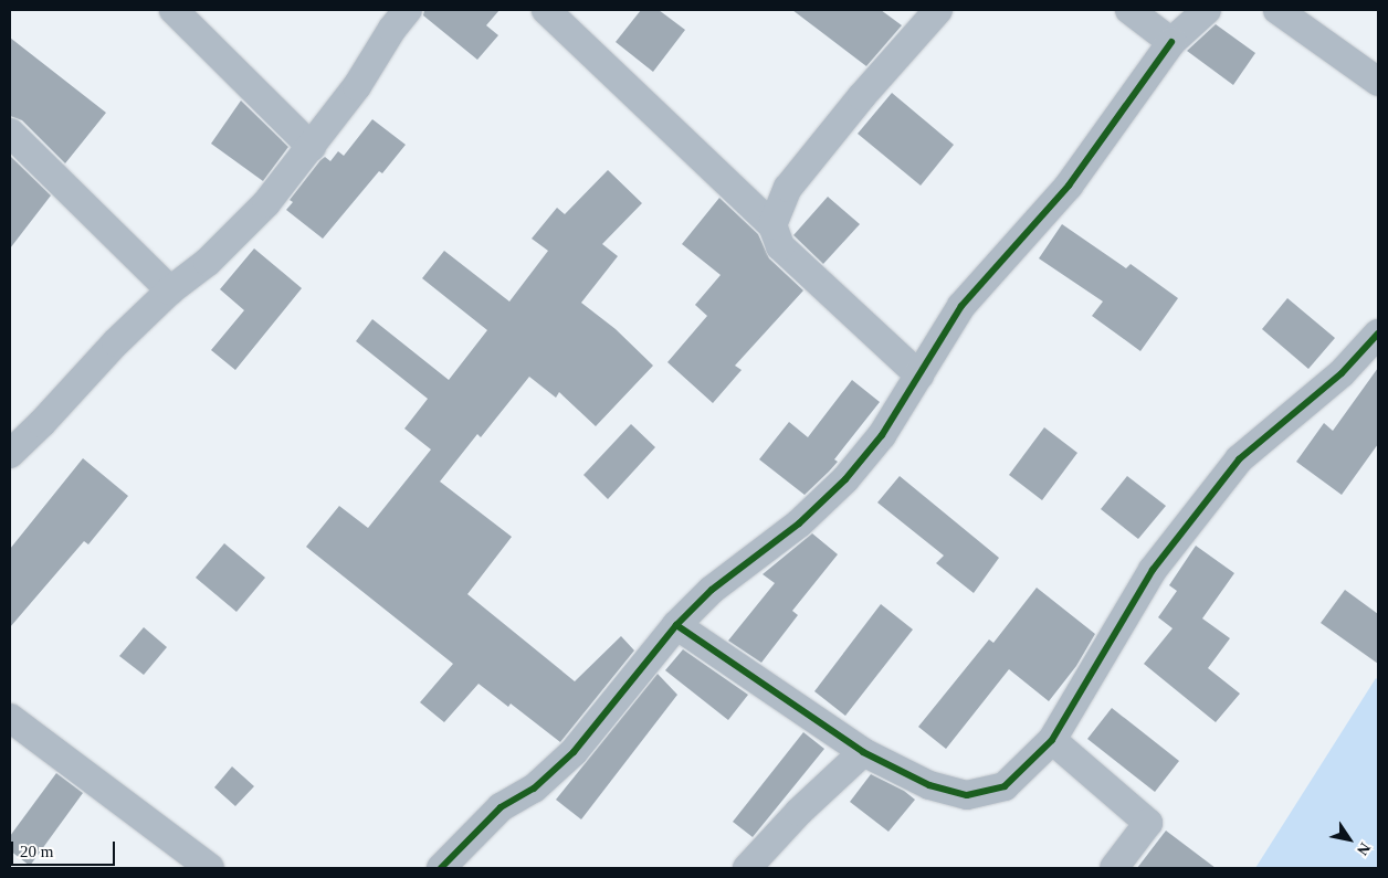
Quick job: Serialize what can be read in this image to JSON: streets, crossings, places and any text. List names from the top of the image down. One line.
{"scale_bar":"20 m","north":"bottom right"}
